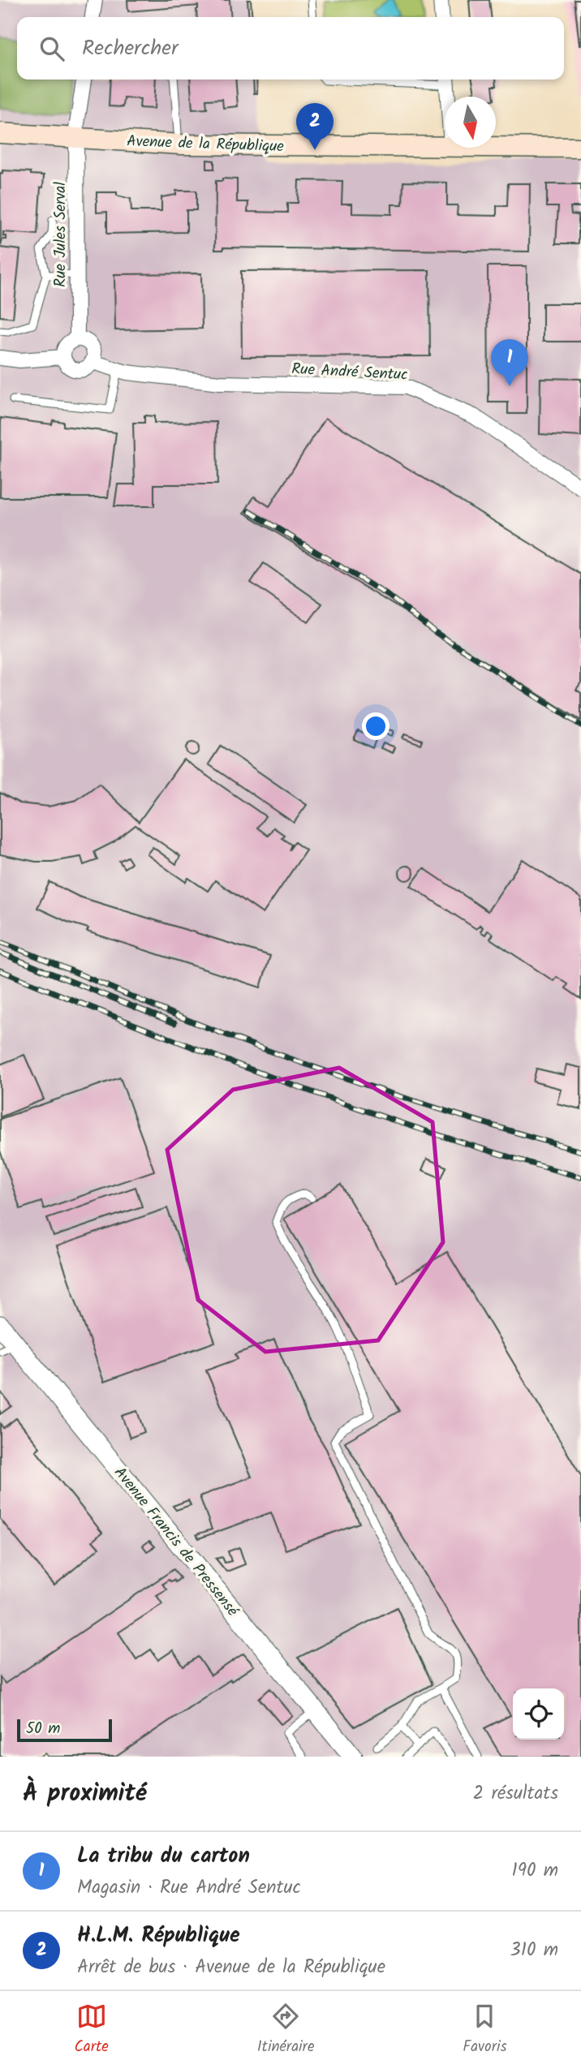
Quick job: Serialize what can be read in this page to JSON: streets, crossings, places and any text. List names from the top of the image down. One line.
{"streets":{"main road":["Avenue de la République"],"street":["Rue Jules Serval","Rue André Sentuc","Avenue Francis de Pressensé"]},"crossings":[["Avenue de la République","Rue Jules Serval"],["Rue Jules Serval","Rue André Sentuc"]],"scale_bar":"50 m","north":"bottom","page":{"search":"Rechercher","pins":["2","1"],"scale":"50 m","heading":["À proximité","2 résultats"],"list":[{"mark":"1","name":"La tribu du carton","note":"Magasin · Rue André Sentuc","value":"190 m"},{"mark":"2","name":"H.L.M. République","note":"Arrêt de bus · Avenue de la République","value":"310 m"}],"nav":["Carte","Itinéraire","Favoris"]}}
